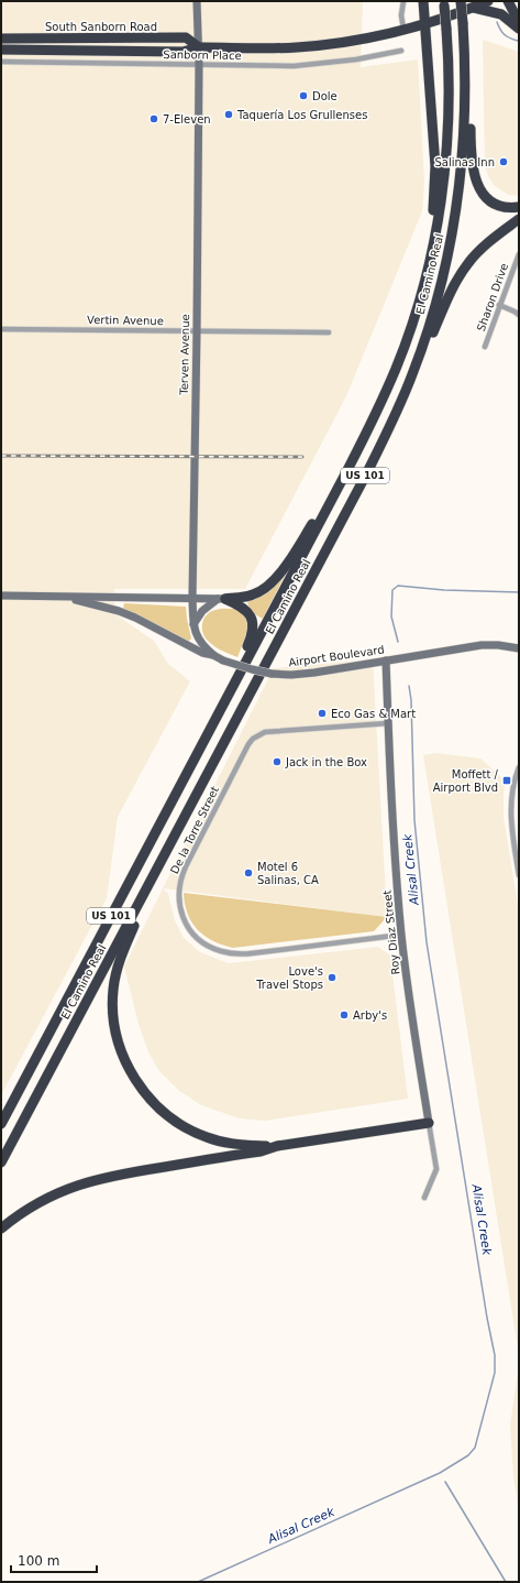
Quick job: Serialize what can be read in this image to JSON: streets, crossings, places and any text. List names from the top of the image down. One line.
{"streets":{"highway":["South Sanborn Road","El Camino Real","US 101"],"main road":["Terven Avenue","Airport Boulevard","Roy Diaz Street"],"street":["Sanborn Place","Sharon Drive","Vertin Avenue","De la Torre Street"]},"crossings":[["South Sanborn Road","Terven Avenue"],["Sanborn Place","Terven Avenue"],["Vertin Avenue","Terven Avenue"],["Terven Avenue","Airport Boulevard"],["Airport Boulevard","Roy Diaz Street"],["De la Torre Street","Roy Diaz Street"]],"water":["Alisal Creek"],"places":{"other":["Dole","Taquería Los Grullenses","7-Eleven","Salinas Inn","Eco Gas & Mart","Jack in the Box","Motel 6 Salinas, CA","Love's Travel Stops","Arby's"],"transit":["Moffett / Airport Blvd"]},"scale_bar":"100 m"}
